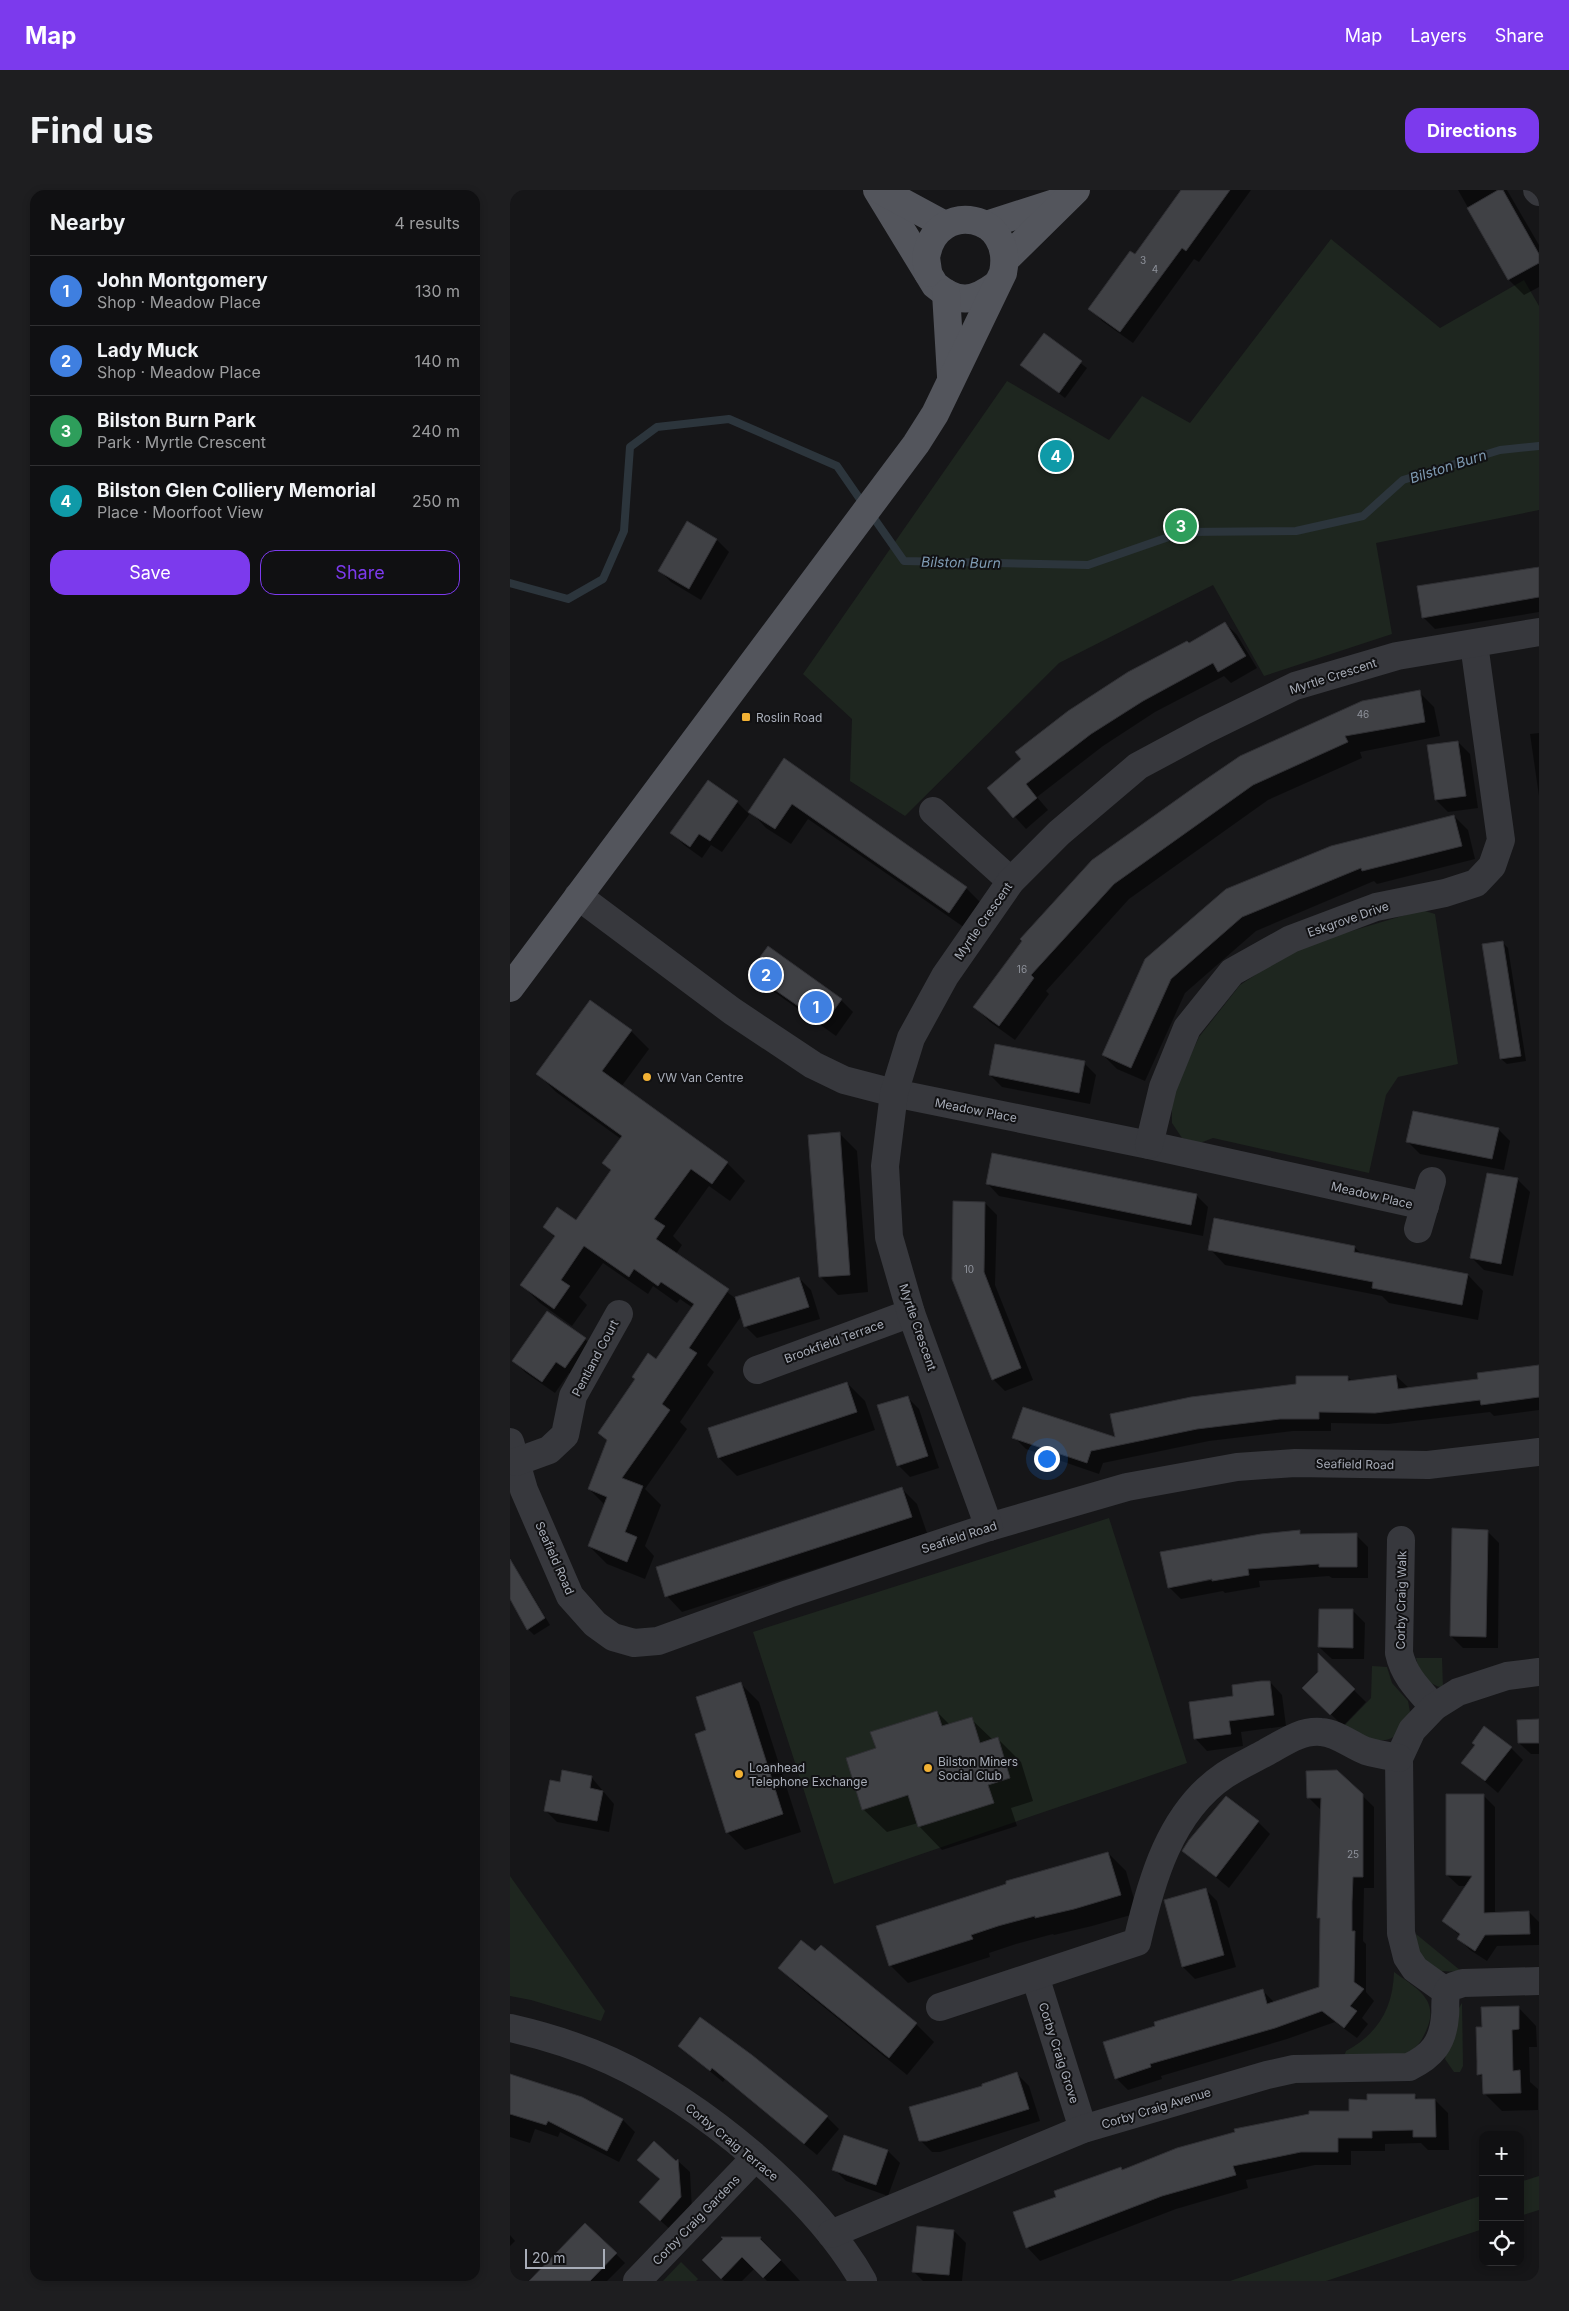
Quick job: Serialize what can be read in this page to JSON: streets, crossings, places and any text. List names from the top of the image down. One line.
{"streets":{"street":["Myrtle Crescent","Eskgrove Drive","Meadow Place","Brookfield Terrace","Pentland Court","Seafield Road","Corby Craig Walk","Corby Craig Grove","Corby Craig Avenue","Corby Craig Terrace","Corby Craig Gardens"]},"crossings":[["Myrtle Crescent","Eskgrove Drive"],["Myrtle Crescent","Meadow Place"],["Myrtle Crescent","Brookfield Terrace"],["Myrtle Crescent","Seafield Road"],["Eskgrove Drive","Meadow Place"],["Pentland Court","Seafield Road"],["Corby Craig Grove","Corby Craig Avenue"],["Corby Craig Avenue","Corby Craig Terrace"],["Corby Craig Terrace","Corby Craig Gardens"]],"water":["Bilston Burn"],"places":{"transit":["Roslin Road"],"other":["VW Van Centre","Bilston Miners Social Club","Loanhead Telephone Exchange"]},"house_numbers":["3","4","46","16","10","25"],"scale_bar":"20 m","page":{"header":"Map","nav":["Map","Layers","Share"],"buttons":["Directions",["Save","Share"]],"title":"Find us","heading":["Nearby","4 results"],"list":[{"mark":"1","name":"John Montgomery","note":"Shop · Meadow Place","value":"130 m"},{"mark":"2","name":"Lady Muck","note":"Shop · Meadow Place","value":"140 m"},{"mark":"3","name":"Bilston Burn Park","note":"Park · Myrtle Crescent","value":"240 m"},{"mark":"4","name":"Bilston Glen Colliery Memorial","note":"Place · Moorfoot View","value":"250 m"}],"pins":["4","3","2","1"],"map_buttons":["+","−"],"scale":"20 m"}}
